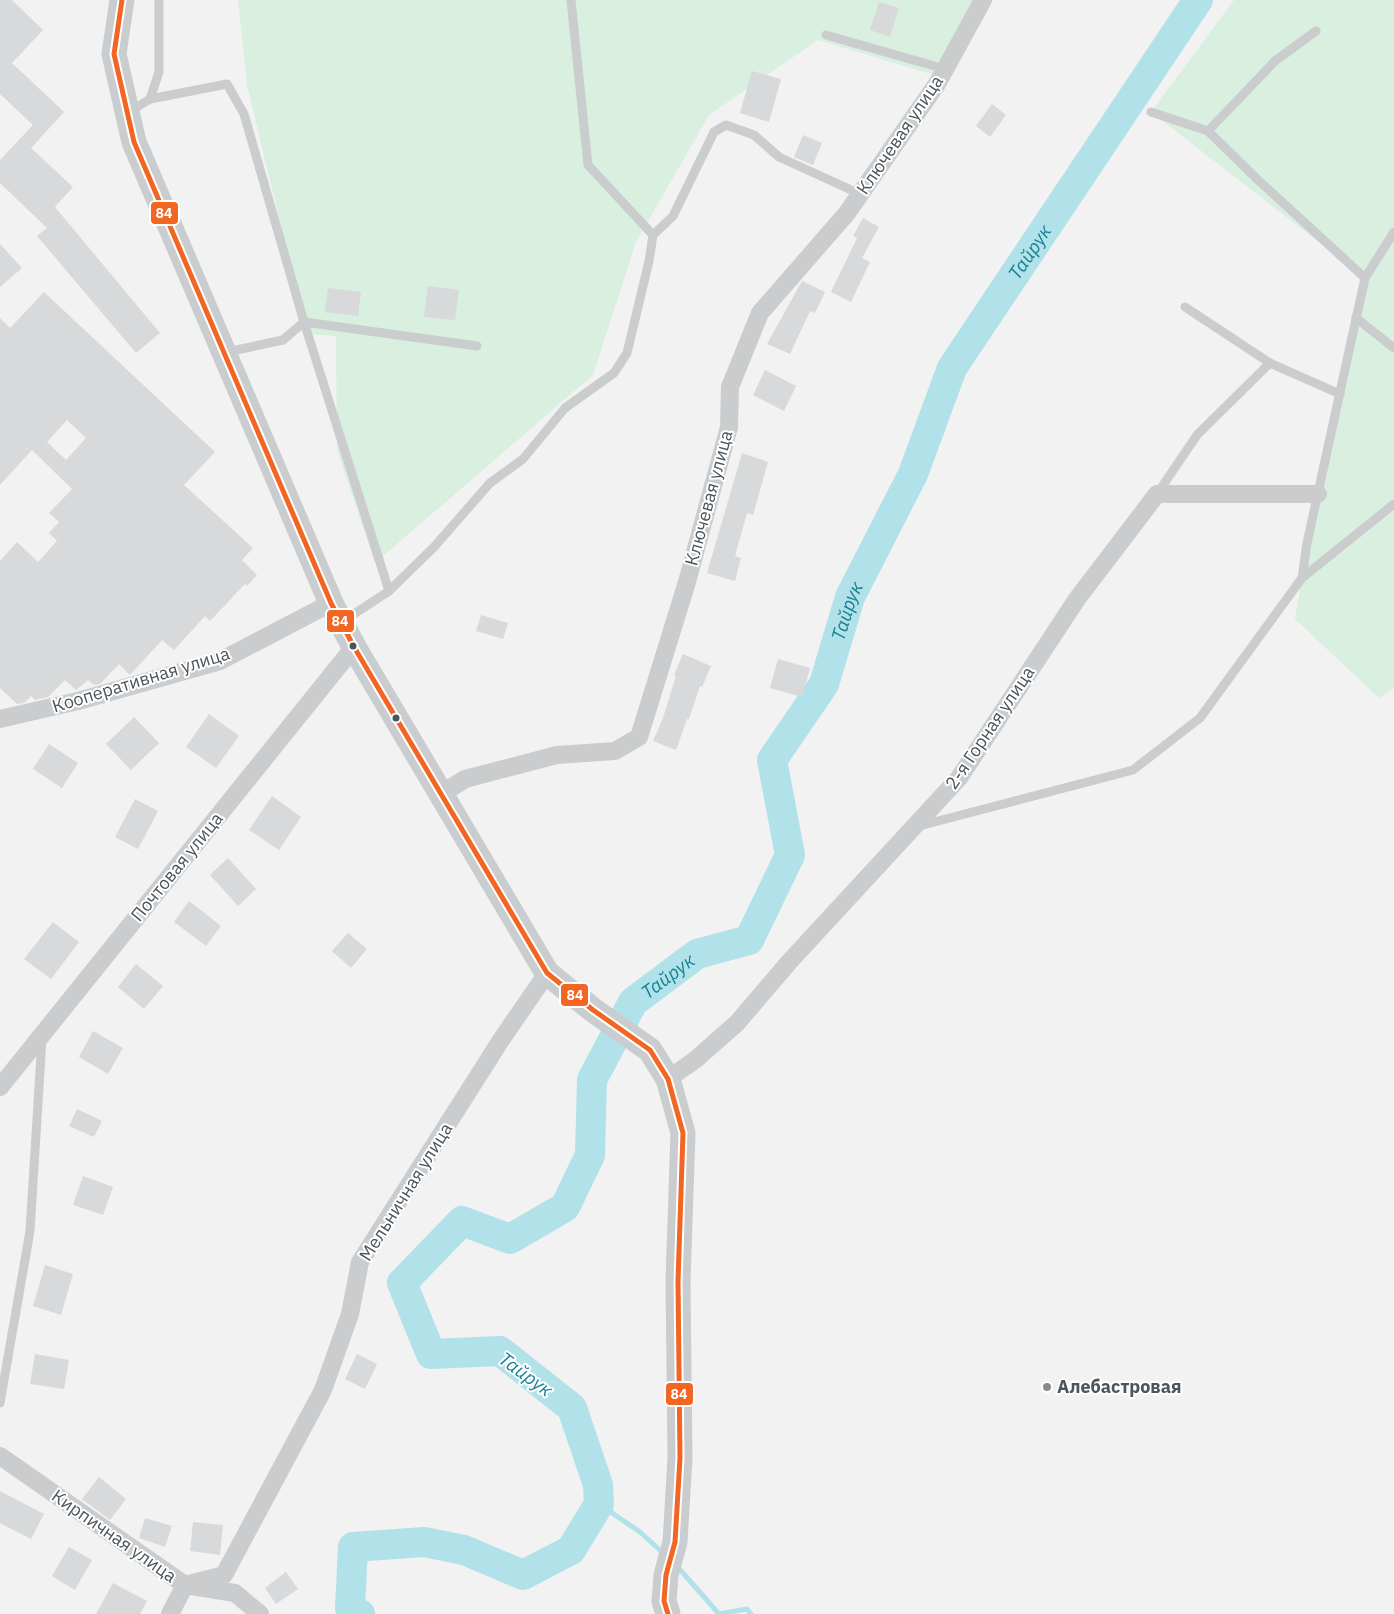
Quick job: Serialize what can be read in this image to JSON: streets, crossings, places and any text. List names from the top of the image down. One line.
{"streets":{"street":["Ключевая улица","Кооперативная улица","2-я Горная улица","Почтовая улица","Мельничная улица","Кирпичная улица"]},"crossings":[["Мельничная улица","Кирпичная улица"]],"water":["Тайрук"],"places":["Алебастровая"],"lines":["transit line 84"]}
